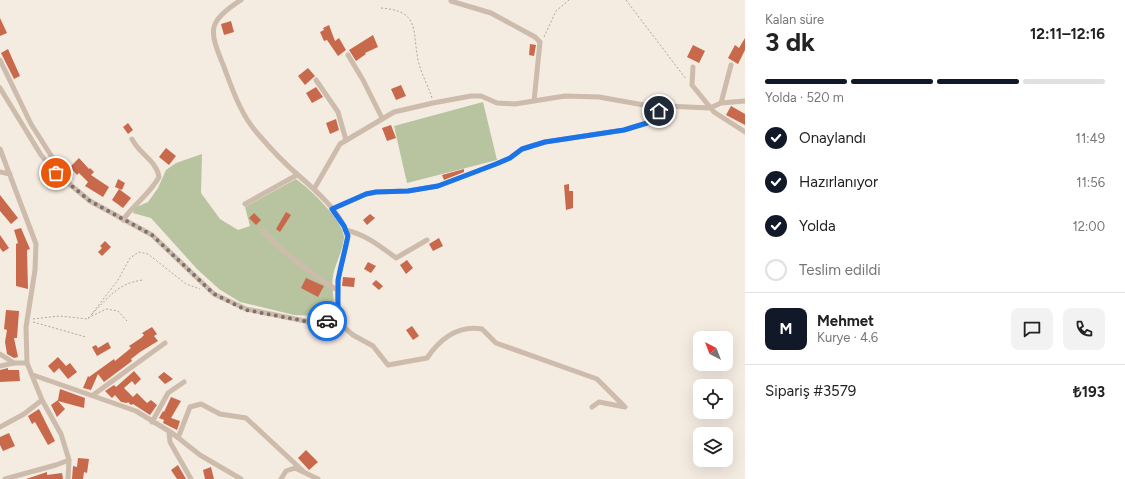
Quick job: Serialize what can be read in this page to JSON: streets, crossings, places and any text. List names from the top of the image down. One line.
{"north":"top left","page":{"heading":["3 dk","Kalan süre","12:11–12:16"],"panel":["Mehmet","Kurye · 4.6","Sipariş #3579","₺193"],"bar":"Yolda · 520 m","list":[["Onaylandı","11:49"],["Hazırlanıyor","11:56"],["Yolda","12:00"],"Teslim edildi"],"round":"M"}}
